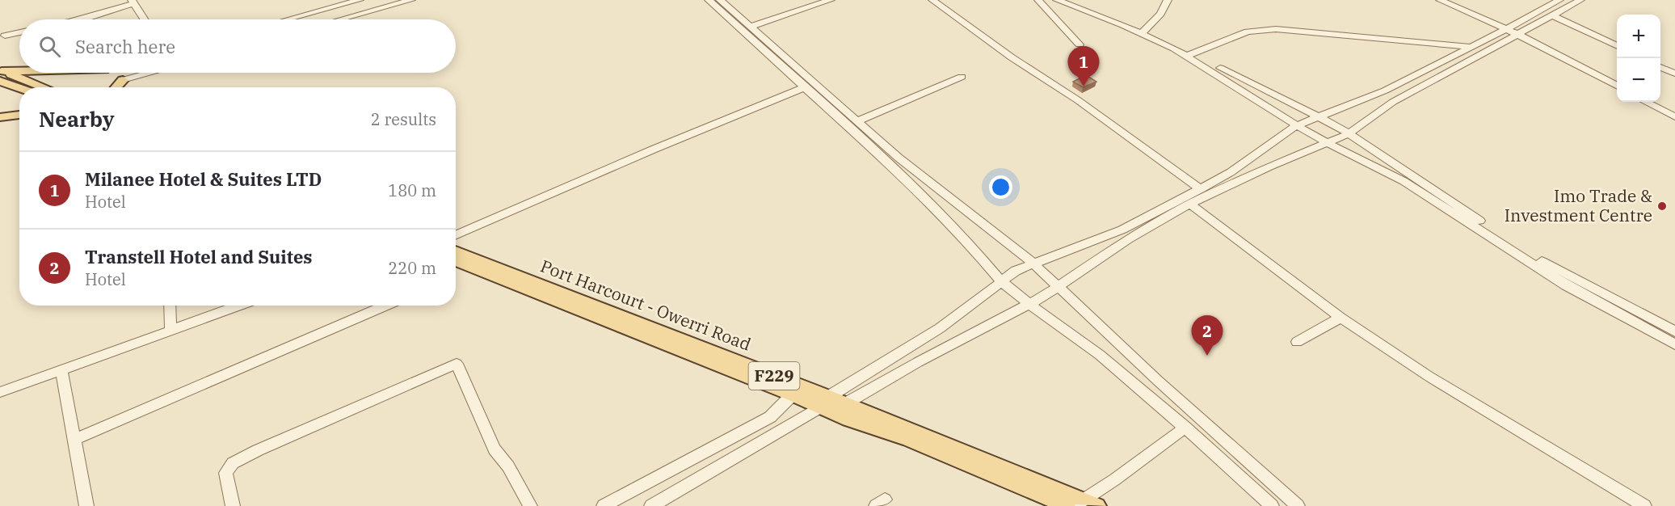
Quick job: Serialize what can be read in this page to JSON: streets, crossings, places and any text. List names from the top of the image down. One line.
{"streets":{"main road":["Port Harcourt - Owerri Road","F229"]},"places":["Imo Trade & Investment Centre"],"page":{"map_buttons":["+","−"],"search":"Search here","pins":["1","2"],"heading":["Nearby","2 results"],"list":[{"mark":"1","name":"Milanee Hotel & Suites LTD","note":"Hotel","value":"180 m"},{"mark":"2","name":"Transtell Hotel and Suites","note":"Hotel","value":"220 m"}]}}
